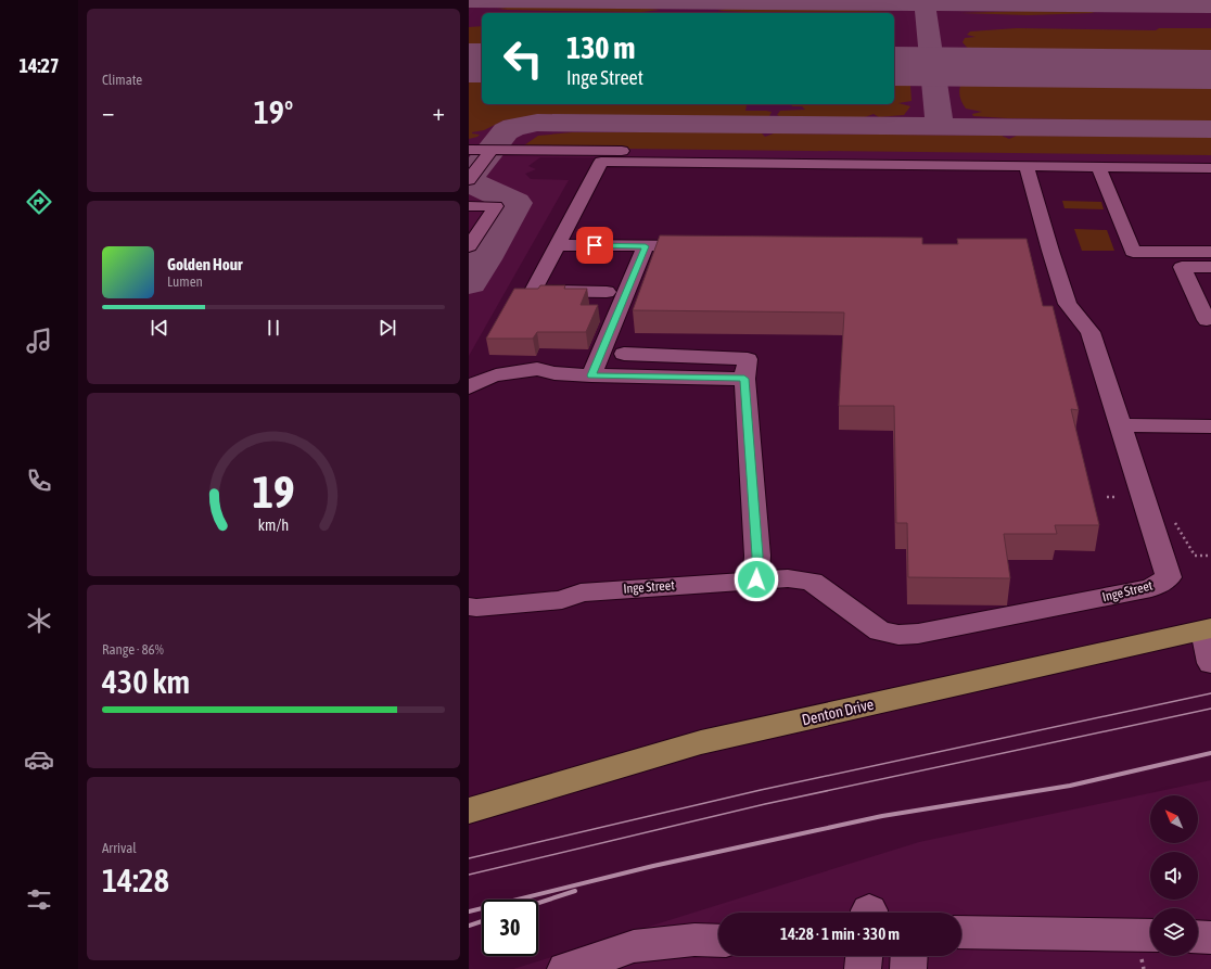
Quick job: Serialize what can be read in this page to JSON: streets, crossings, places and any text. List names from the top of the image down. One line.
{"streets":{"main road":["Denton Drive"],"street":["Inge Street"]},"north":"top left","page":{"tabs":"14:27","tile":["Climate",["Range · 86%","430 km"],["Arrival","14:28"]],"turn":["130 m","Inge Street"],"heat":["−","19°","+"],"song":["Golden Hour","Lumen"],"limit":"30","trip":"14:28 · 1 min · 330 m","gauge":["19","km/h"]}}
